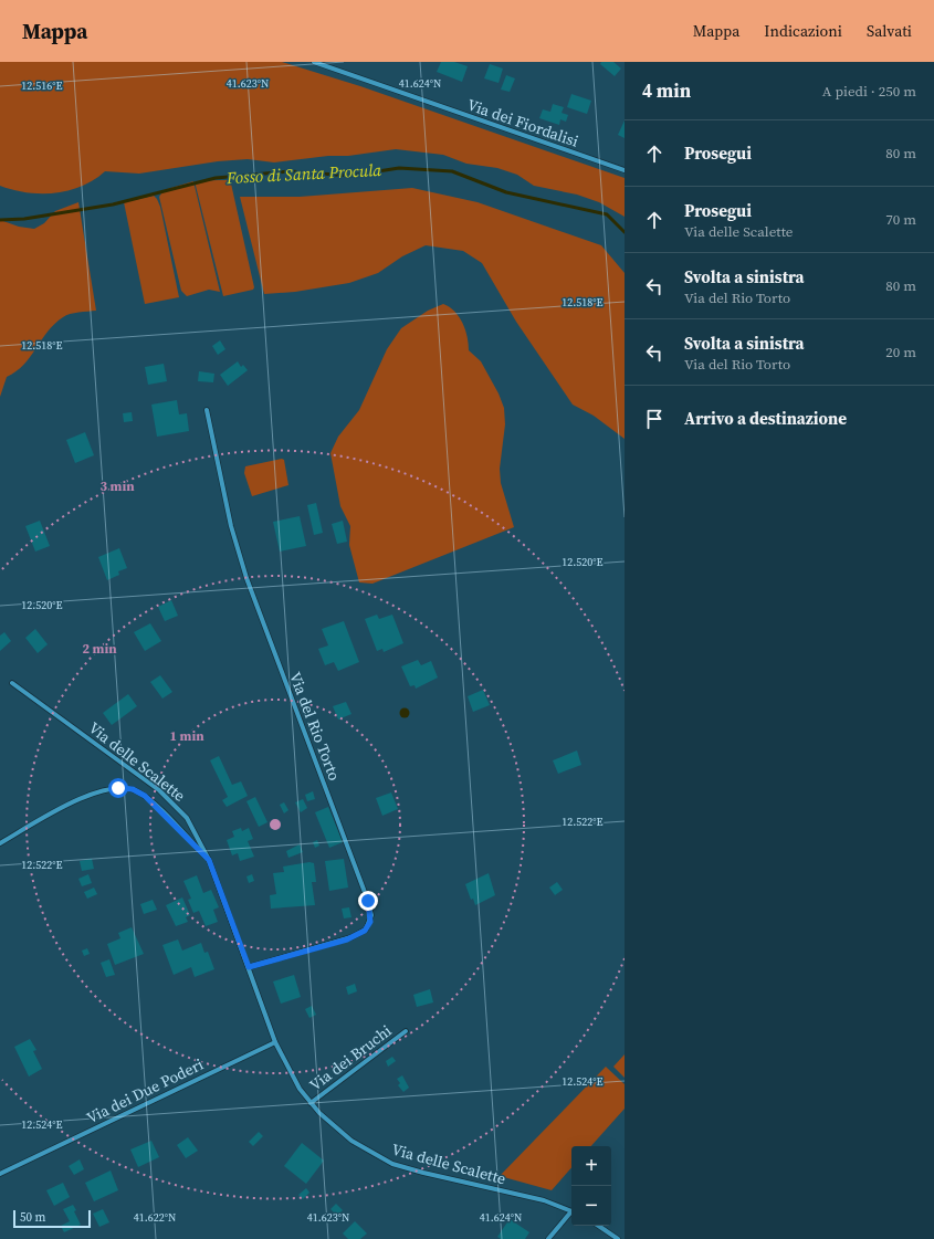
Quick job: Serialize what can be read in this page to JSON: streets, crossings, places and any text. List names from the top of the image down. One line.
{"streets":{"street":["Via dei Fiordalisi","Via del Rio Torto","Via delle Scalette","Via dei Bruchi","Via dei Due Poderi"]},"crossings":[["Via del Rio Torto","Via delle Scalette"],["Via delle Scalette","Via dei Bruchi"],["Via delle Scalette","Via dei Due Poderi"]],"water":["Fosso di Santa Procula"],"scale_bar":"50 m","page":{"header":"Mappa","nav":["Mappa","Indicazioni","Salvati"],"heading":["4 min","A piedi · 250 m"],"list":[["Prosegui","80 m"],["Prosegui","Via delle Scalette","70 m"],["Svolta a sinistra","Via del Rio Torto","80 m"],["Svolta a sinistra","Via del Rio Torto","20 m"],"Arrivo a destinazione"],"map_buttons":["+","−"],"scale":"50 m"},"coordinates":["41.623°N","41.624°N","12.516°E","12.518°E","12.520°E","12.522°E","12.524°E","41.622°N"],"rings":["3 min","2 min","1 min"]}
